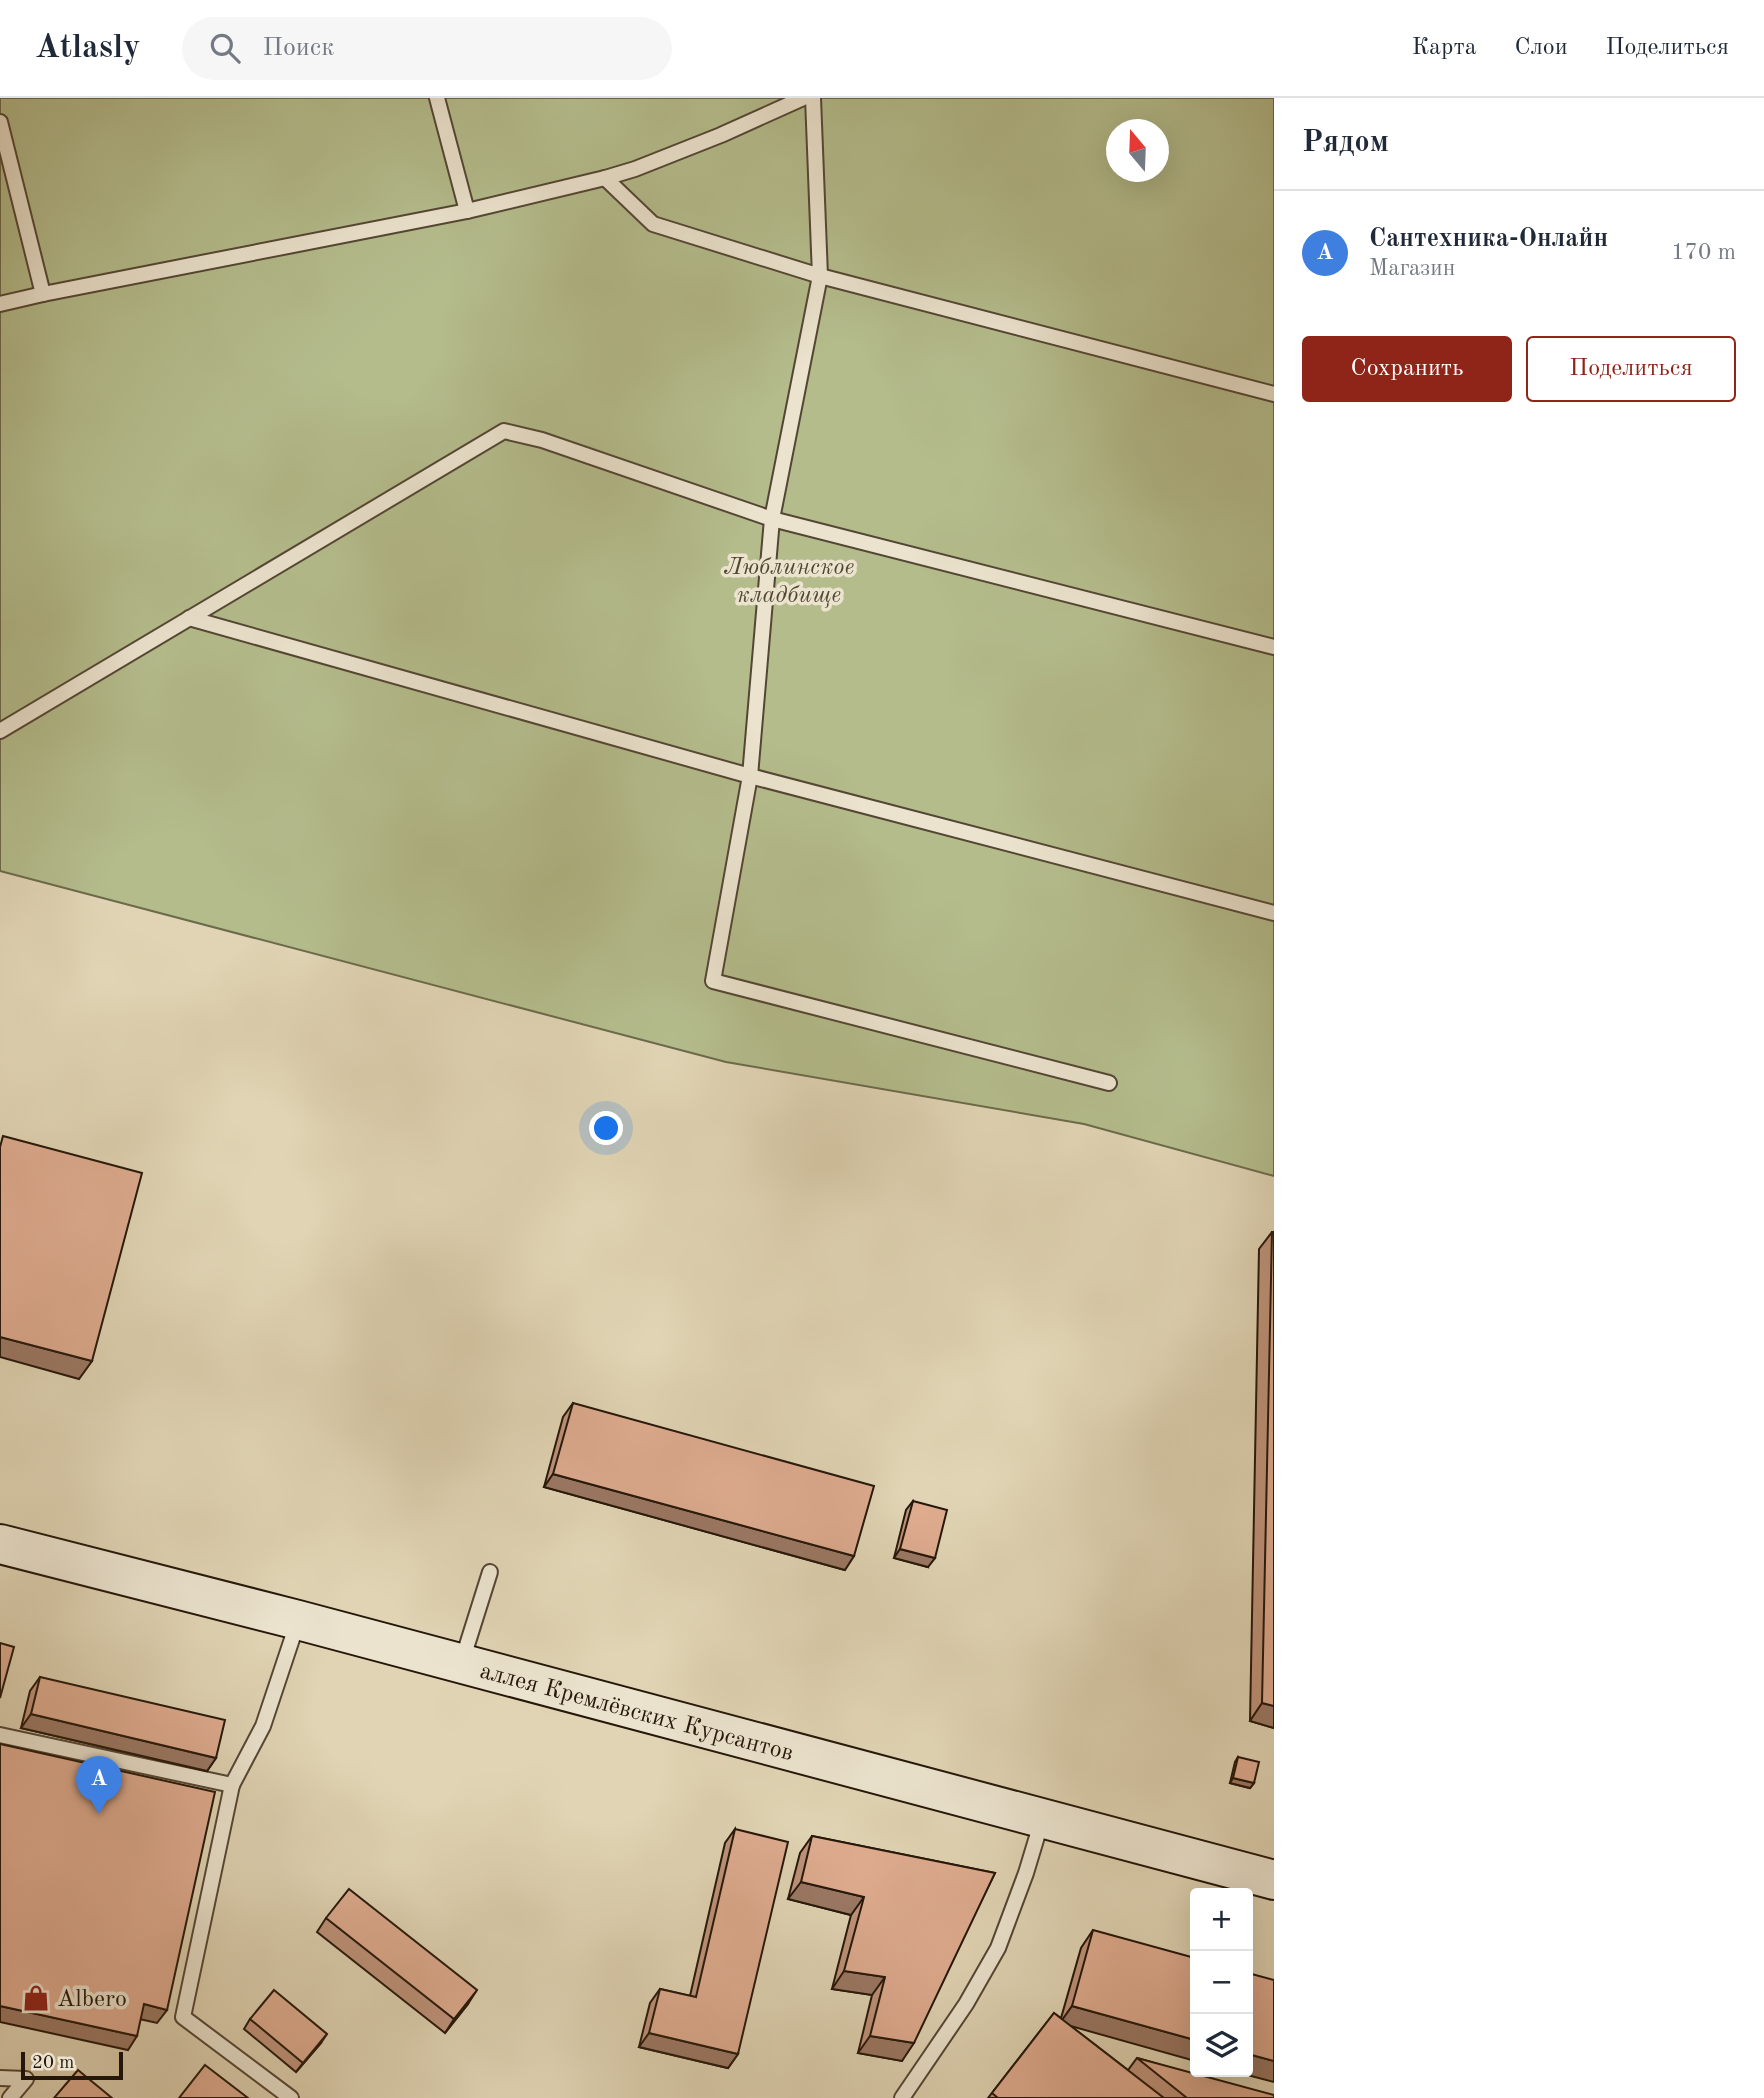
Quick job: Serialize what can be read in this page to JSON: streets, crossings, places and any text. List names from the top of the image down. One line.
{"streets":{"main road":["аллея Кремлёвских Курсантов"]},"parks":["Люблинское кладбище"],"places":{"shop":["Albero"]},"scale_bar":"20 m","north":"top","page":{"header":"Atlasly","search":"Поиск","nav":["Карта","Слои","Поделиться"],"heading":"Рядом","list":[{"mark":"A","name":"Сантехника-Онлайн","note":"Магазин","value":"170 m"}],"buttons":["Сохранить","Поделиться"],"pins":"A","map_buttons":["+","−"],"scale":"20 m"}}
